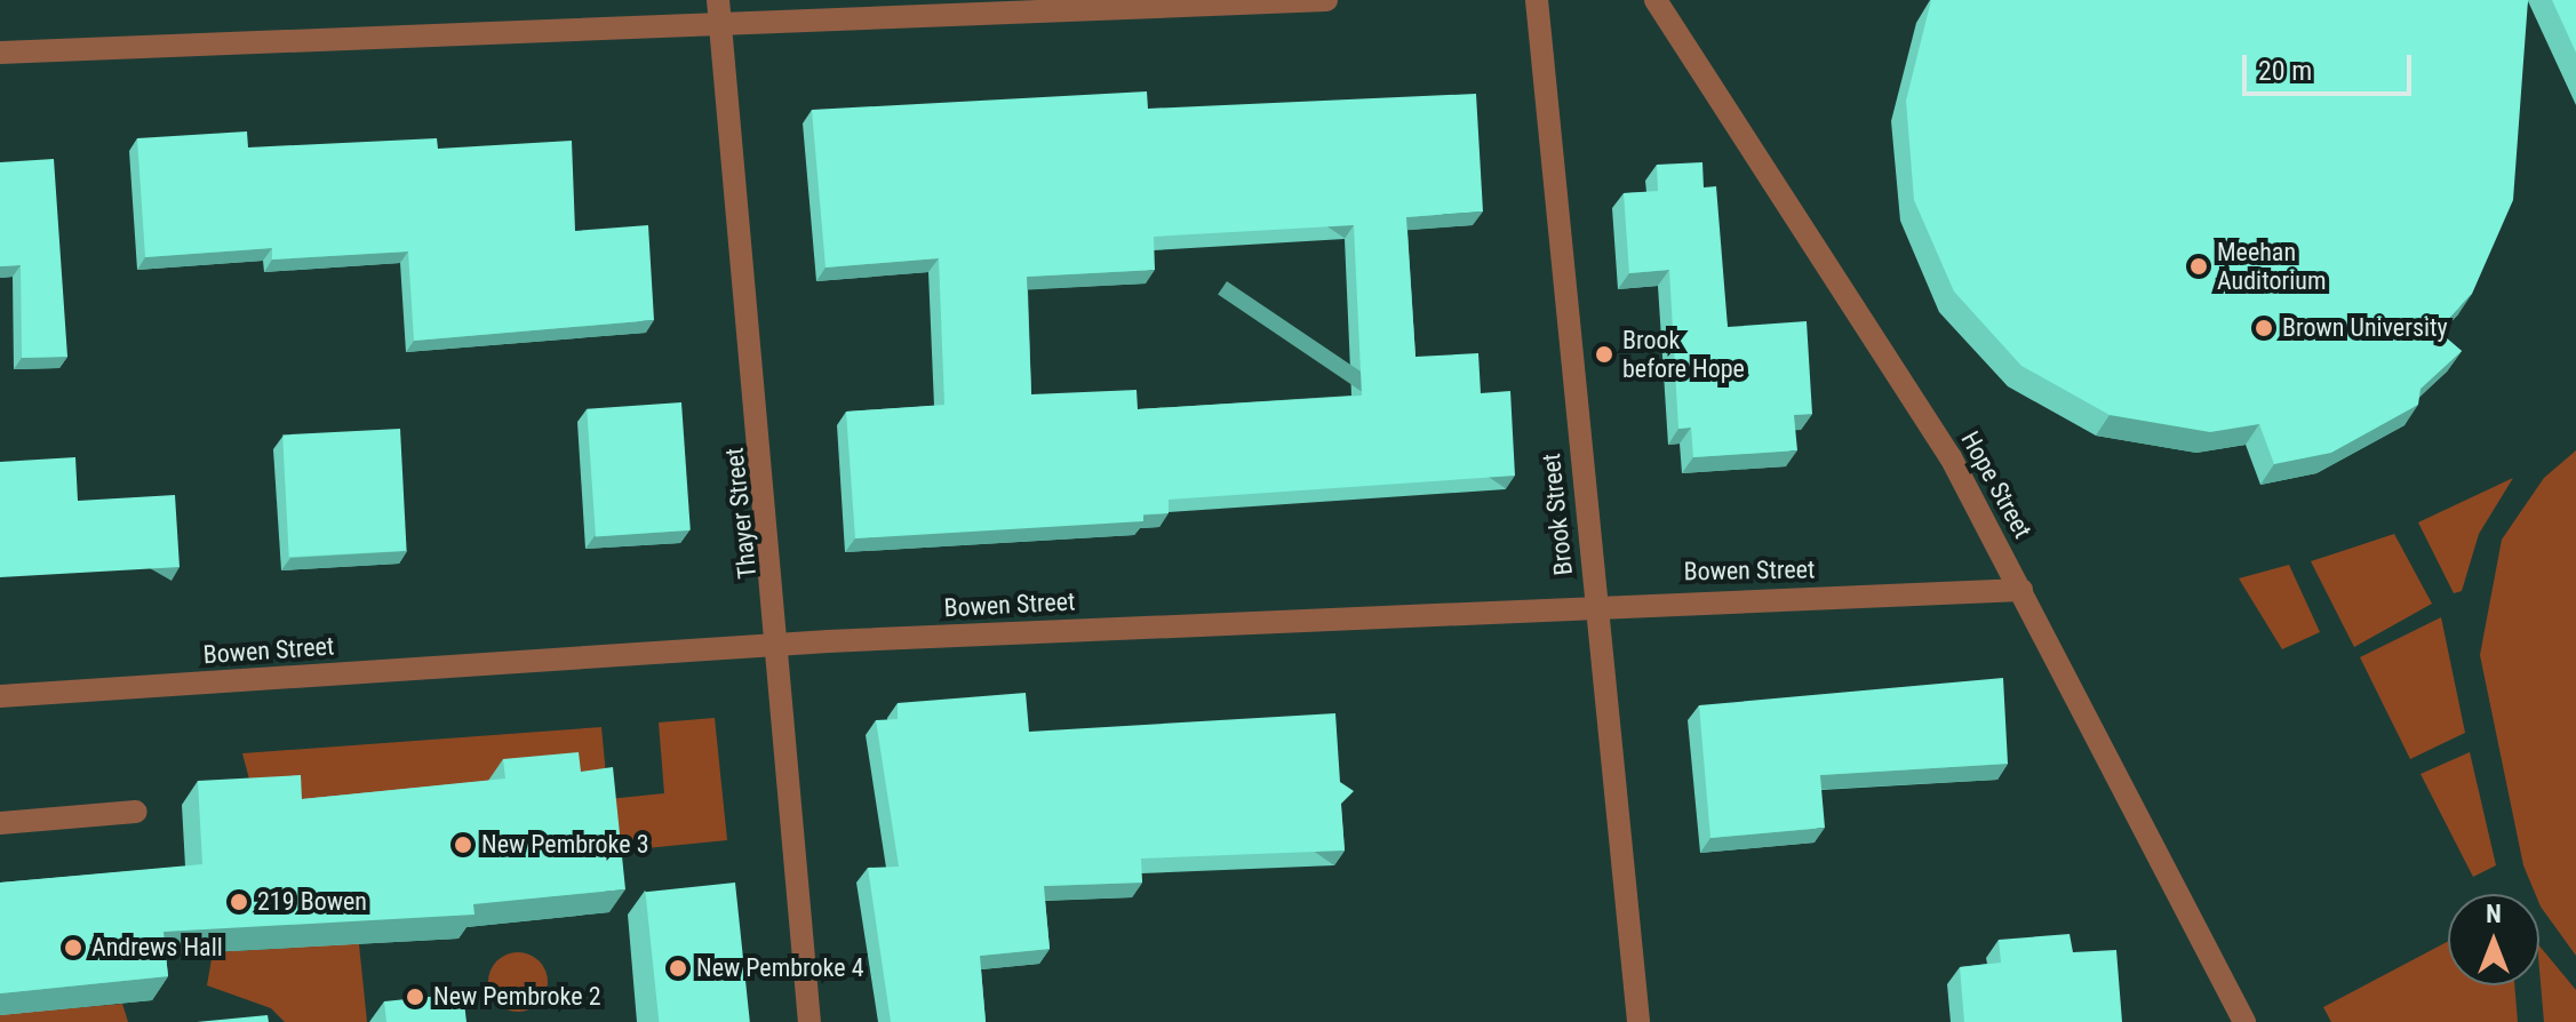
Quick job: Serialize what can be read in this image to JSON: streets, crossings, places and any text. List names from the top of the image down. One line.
{"streets":{"street":["Hope Street","Thayer Street","Brook Street","Bowen Street"]},"crossings":[["Hope Street","Bowen Street"],["Thayer Street","Bowen Street"],["Brook Street","Bowen Street"]],"places":["Meehan Auditorium","Brown University","Brook before Hope","New Pembroke 3","219 Bowen","Andrews Hall","New Pembroke 4","New Pembroke 2"],"scale_bar":"20 m","north":"top"}
